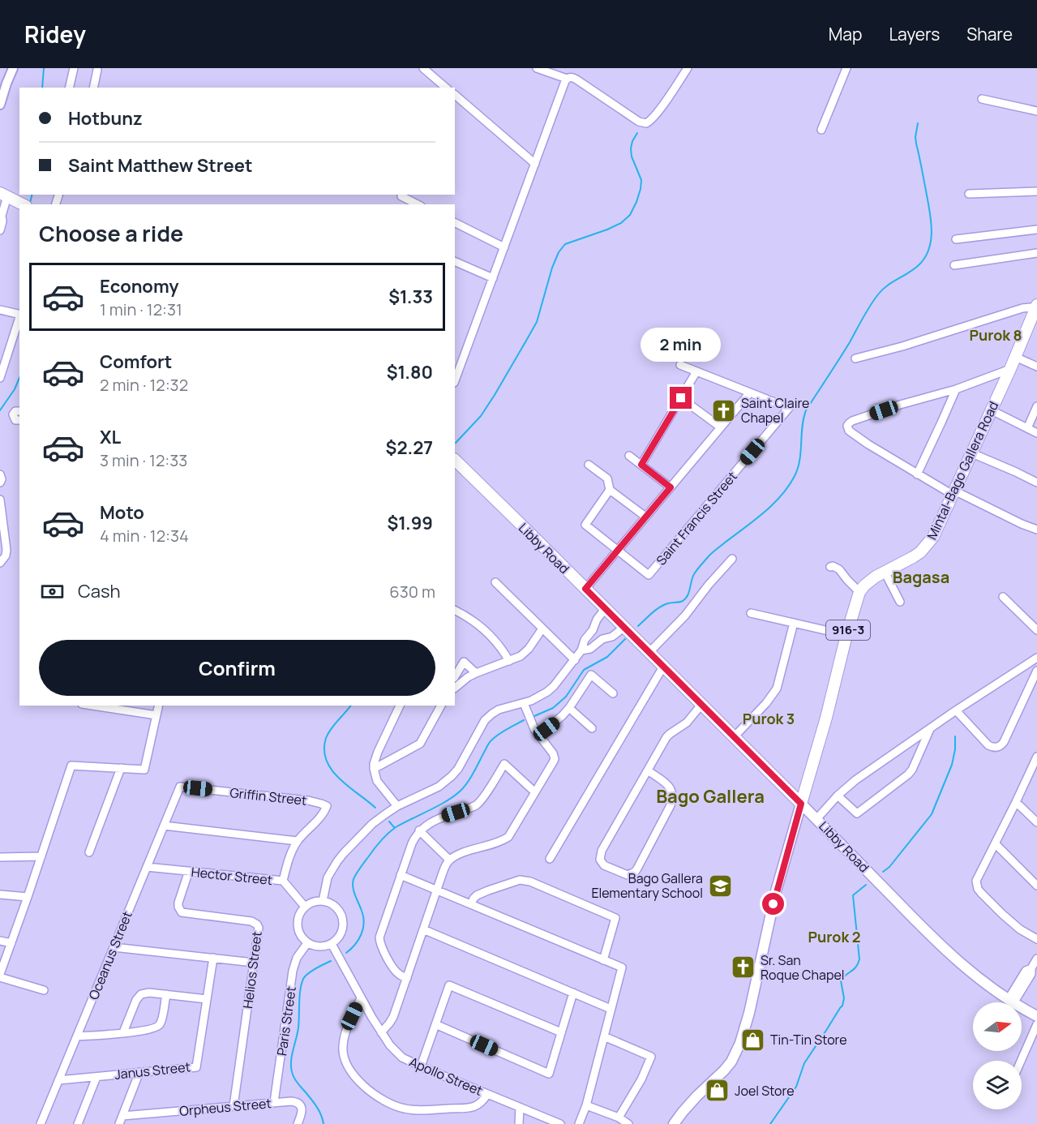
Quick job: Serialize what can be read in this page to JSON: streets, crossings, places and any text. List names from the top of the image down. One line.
{"streets":{"main road":["Mintal-Bago Gallera Road","Libby Road","916-3"],"street":["Saint Francis Street","Griffin Street","Hector Street","Oceanus Street","Helios Street","Paris Street","Janus Street","Apollo Street","Orpheus Street"]},"crossings":[["Mintal-Bago Gallera Road","916-3"],["Libby Road","916-3"],["Griffin Street","Hector Street"],["Griffin Street","Oceanus Street"],["Hector Street","Oceanus Street"],["Hector Street","Helios Street"],["Hector Street","Paris Street"],["Hector Street","Apollo Street"],["Oceanus Street","Janus Street"],["Helios Street","Orpheus Street"],["Paris Street","Apollo Street"],["Paris Street","Orpheus Street"]],"districts":["Purok 8","Bagasa","Purok 3","Bago Gallera","Purok 2"],"places":{"church":["Saint Claire Chapel","Sr. San Roque Chapel"],"school or university":["Bago Gallera Elementary School"],"shop":["Tin-Tin Store","Joel Store"]},"north":"right","page":{"header":"Ridey","nav":["Map","Layers","Share"],"banner":["Hotbunz","Saint Matthew Street"],"heading":"Choose a ride","list":[{"name":"Economy","note":"1 min · 12:31","value":"$1.33"},{"name":"Comfort","note":"2 min · 12:32","value":"$1.80"},{"name":"XL","note":"3 min · 12:33","value":"$2.27"},{"name":"Moto","note":"4 min · 12:34","value":"$1.99"}],"bubble":"2 min","pay":["Cash","630 m"],"buttons":"Confirm"}}
